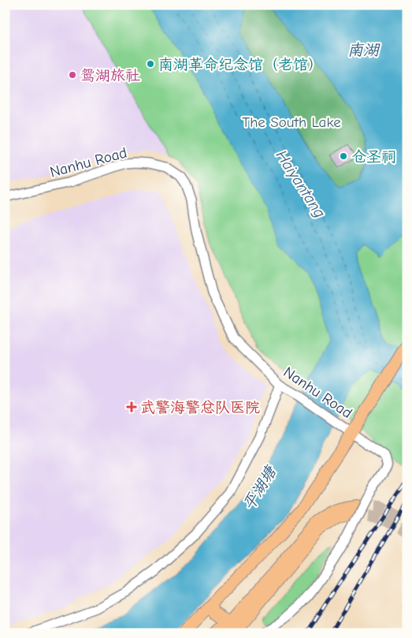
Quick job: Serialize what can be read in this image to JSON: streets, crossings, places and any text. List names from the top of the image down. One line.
{"streets":{"street":["Nanhu Road"]},"water":["南湖","Haiyantang","平湖塘"],"parks":["The South Lake"],"places":{"other":["南湖革命纪念馆（老馆）","鸳湖旅社","仓圣祠"],"health":["武警海警总队医院"]}}
